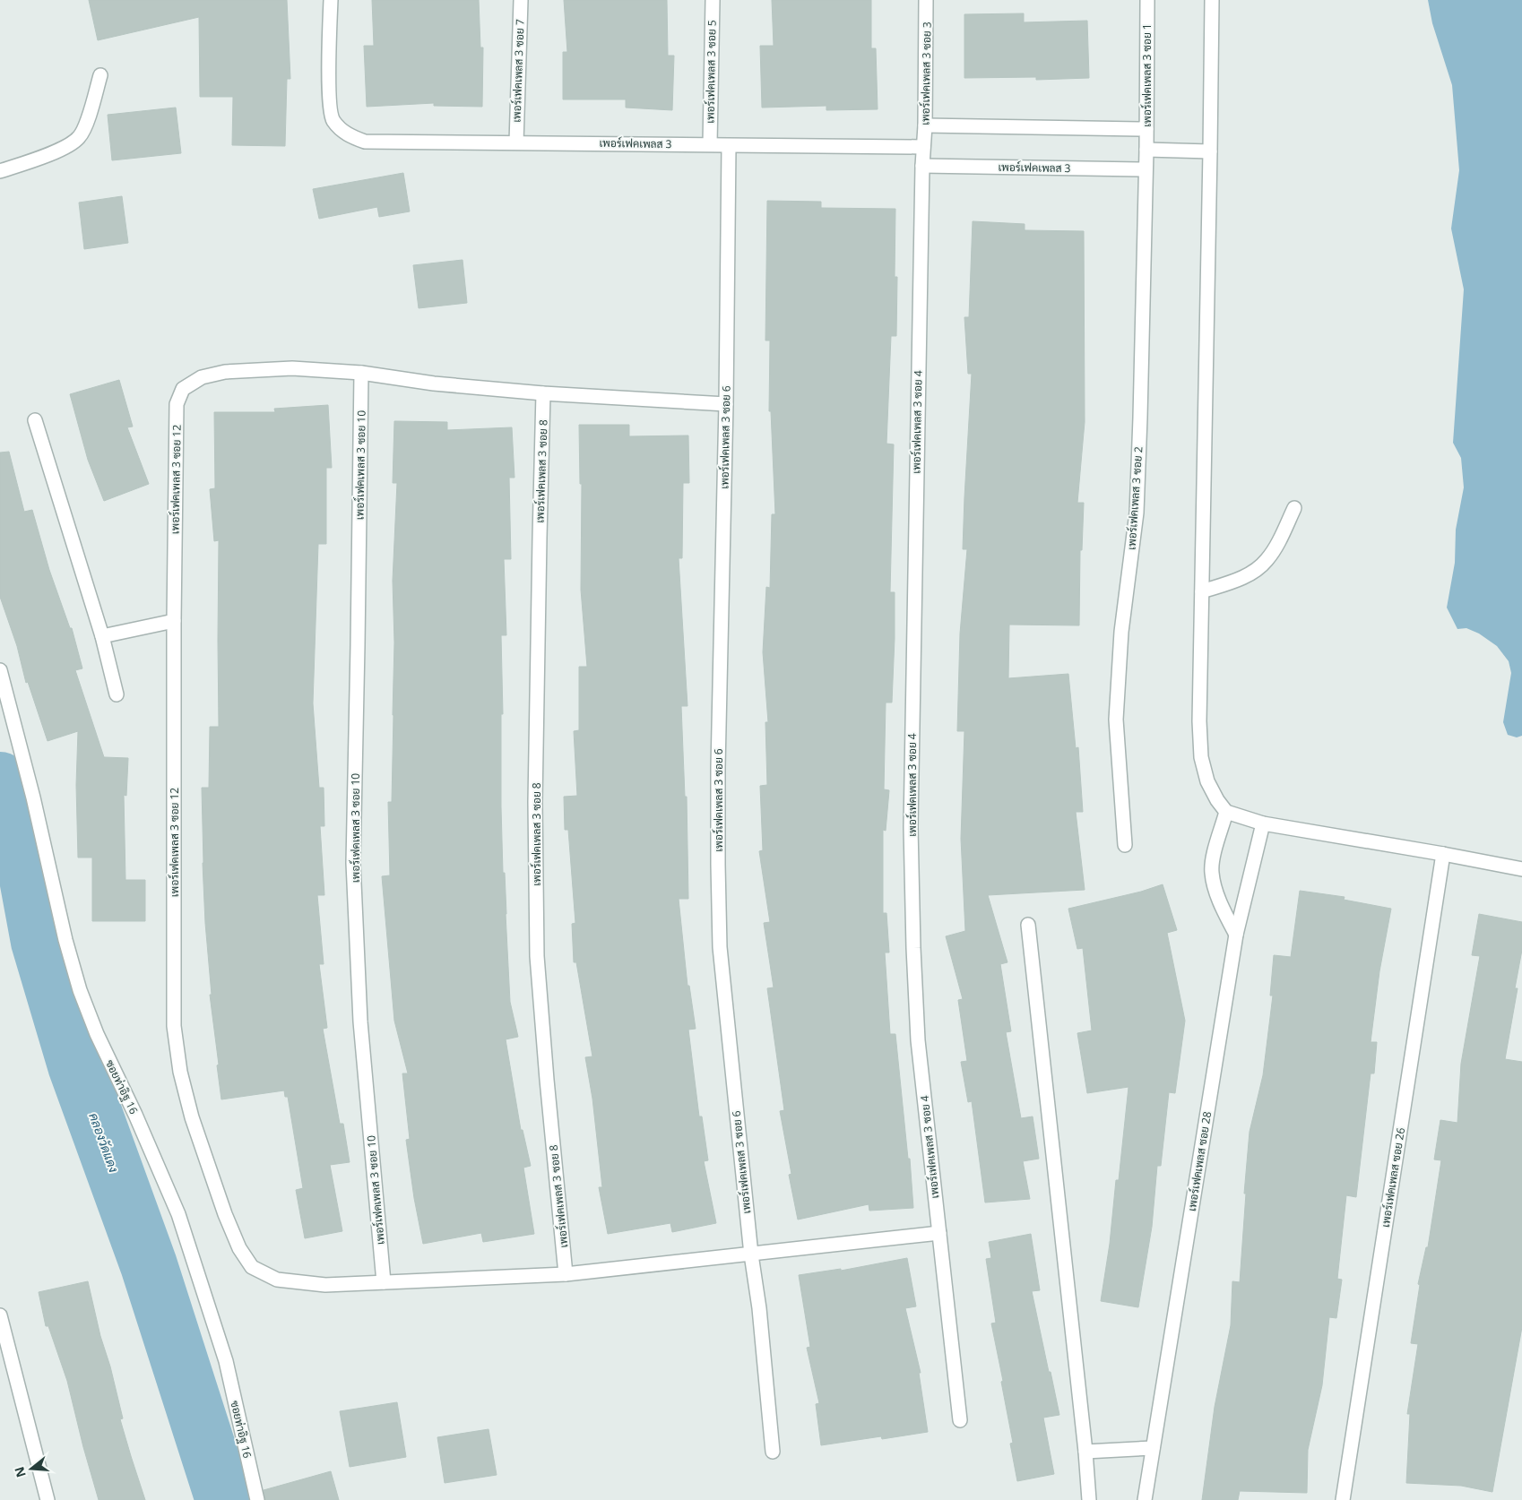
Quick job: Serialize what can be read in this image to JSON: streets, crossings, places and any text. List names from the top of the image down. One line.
{"streets":{"street":["เพอร์เฟคเพลส 3 ซอย 7","เพอร์เฟคเพลส 3 ซอย 5","เพอร์เฟคเพลส 3 ซอย 3","เพอร์เฟคเพลส 3 ซอย 1","เพอร์เฟคเพลส 3","เพอร์เฟคเพลส 3 ซอย 4","เพอร์เฟคเพลส 3 ซอย 6","เพอร์เฟคเพลส 3 ซอย 10","เพอร์เฟคเพลส 3 ซอย 8","เพอร์เฟคเพลส 3 ซอย 12","เพอร์เฟคเพลส 3 ซอย 2","ซอยท่าอิฐ 16","เพอร์เฟคเพลส ซอย 28","เพอร์เฟคเพลส ซอย 26"]},"crossings":[["เพอร์เฟคเพลส 3 ซอย 7","เพอร์เฟคเพลส 3"],["เพอร์เฟคเพลส 3 ซอย 5","เพอร์เฟคเพลส 3"],["เพอร์เฟคเพลส 3 ซอย 3","เพอร์เฟคเพลส 3"],["เพอร์เฟคเพลส 3 ซอย 3","เพอร์เฟคเพลส 3 ซอย 4"],["เพอร์เฟคเพลส 3 ซอย 1","เพอร์เฟคเพลส 3 ซอย 2"],["เพอร์เฟคเพลส 3","เพอร์เฟคเพลส 3 ซอย 4"],["เพอร์เฟคเพลส 3","เพอร์เฟคเพลส 3 ซอย 6"],["เพอร์เฟคเพลส 3","เพอร์เฟคเพลส 3 ซอย 2"],["เพอร์เฟคเพลส 3 ซอย 10","เพอร์เฟคเพลส 3 ซอย 12"]],"water":["คลองวัดแดง"],"north":"left"}
